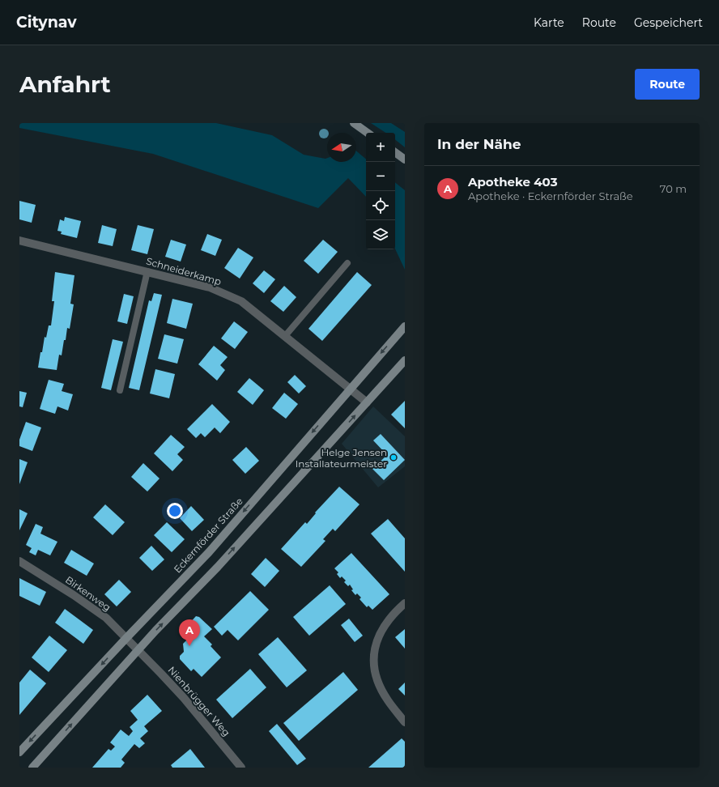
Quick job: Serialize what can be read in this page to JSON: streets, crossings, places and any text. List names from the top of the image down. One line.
{"streets":{"street":["Schneiderkamp","Eckernförder Straße","Birkenweg","Nienbrügger Weg"]},"crossings":[["Schneiderkamp","Eckernförder Straße"],["Eckernförder Straße","Birkenweg"],["Birkenweg","Nienbrügger Weg"]],"places":["Helge Jensen Installateurmeister"],"north":"left","page":{"header":"Citynav","nav":["Karte","Route","Gespeichert"],"buttons":"Route","title":"Anfahrt","heading":"In der Nähe","map_buttons":["+","−"],"list":[{"mark":"A","name":"Apotheke 403","note":"Apotheke · Eckernförder Straße","value":"70 m"}],"pins":"A"}}
